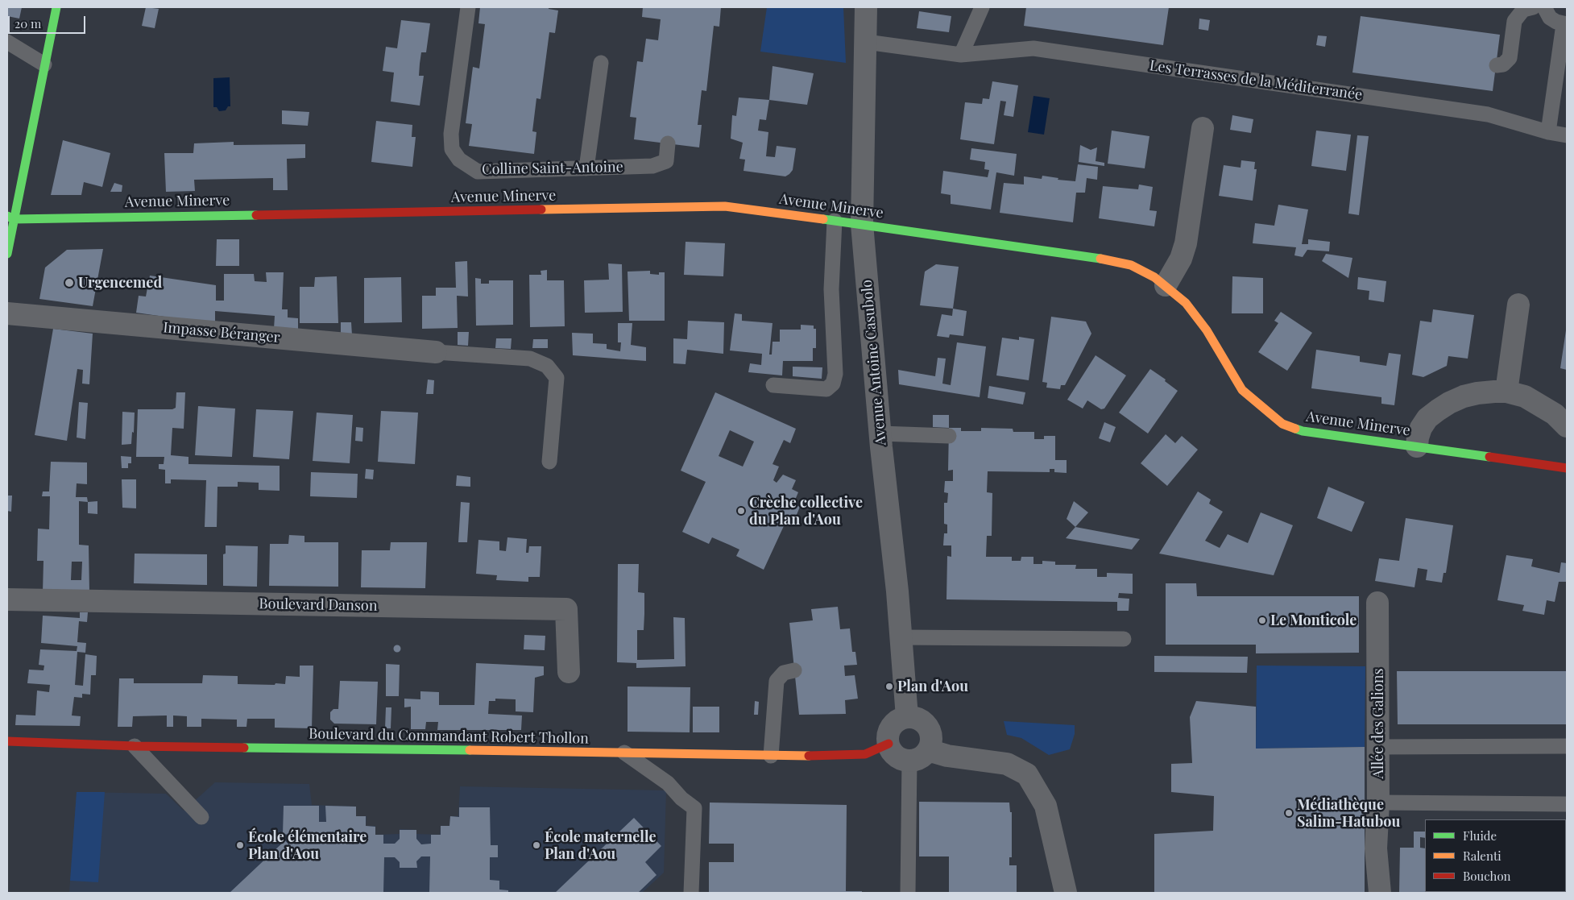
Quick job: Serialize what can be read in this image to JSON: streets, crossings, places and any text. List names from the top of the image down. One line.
{"streets":{"street":["Avenue Minerve","Impasse Béranger","Avenue Antoine Casubolo","Boulevard Danson","Allée des Galions","Boulevard du Commandant Robert Thollon"],"lane":["Les Terrasses de la Méditerranée","Colline Saint-Antoine"]},"crossings":[["Les Terrasses de la Méditerranée","Avenue Antoine Casubolo"],["Avenue Minerve","Avenue Antoine Casubolo"],["Avenue Antoine Casubolo","Boulevard du Commandant Robert Thollon"]],"places":["Urgencemed","Crèche collective du Plan d'Aou","Le Monticole","Plan d'Aou","Médiathèque Salim-Hatubou","École élémentaire Plan d'Aou","École maternelle Plan d'Aou"],"legend":["Fluide","Ralenti","Bouchon"],"scale_bar":"20 m"}
